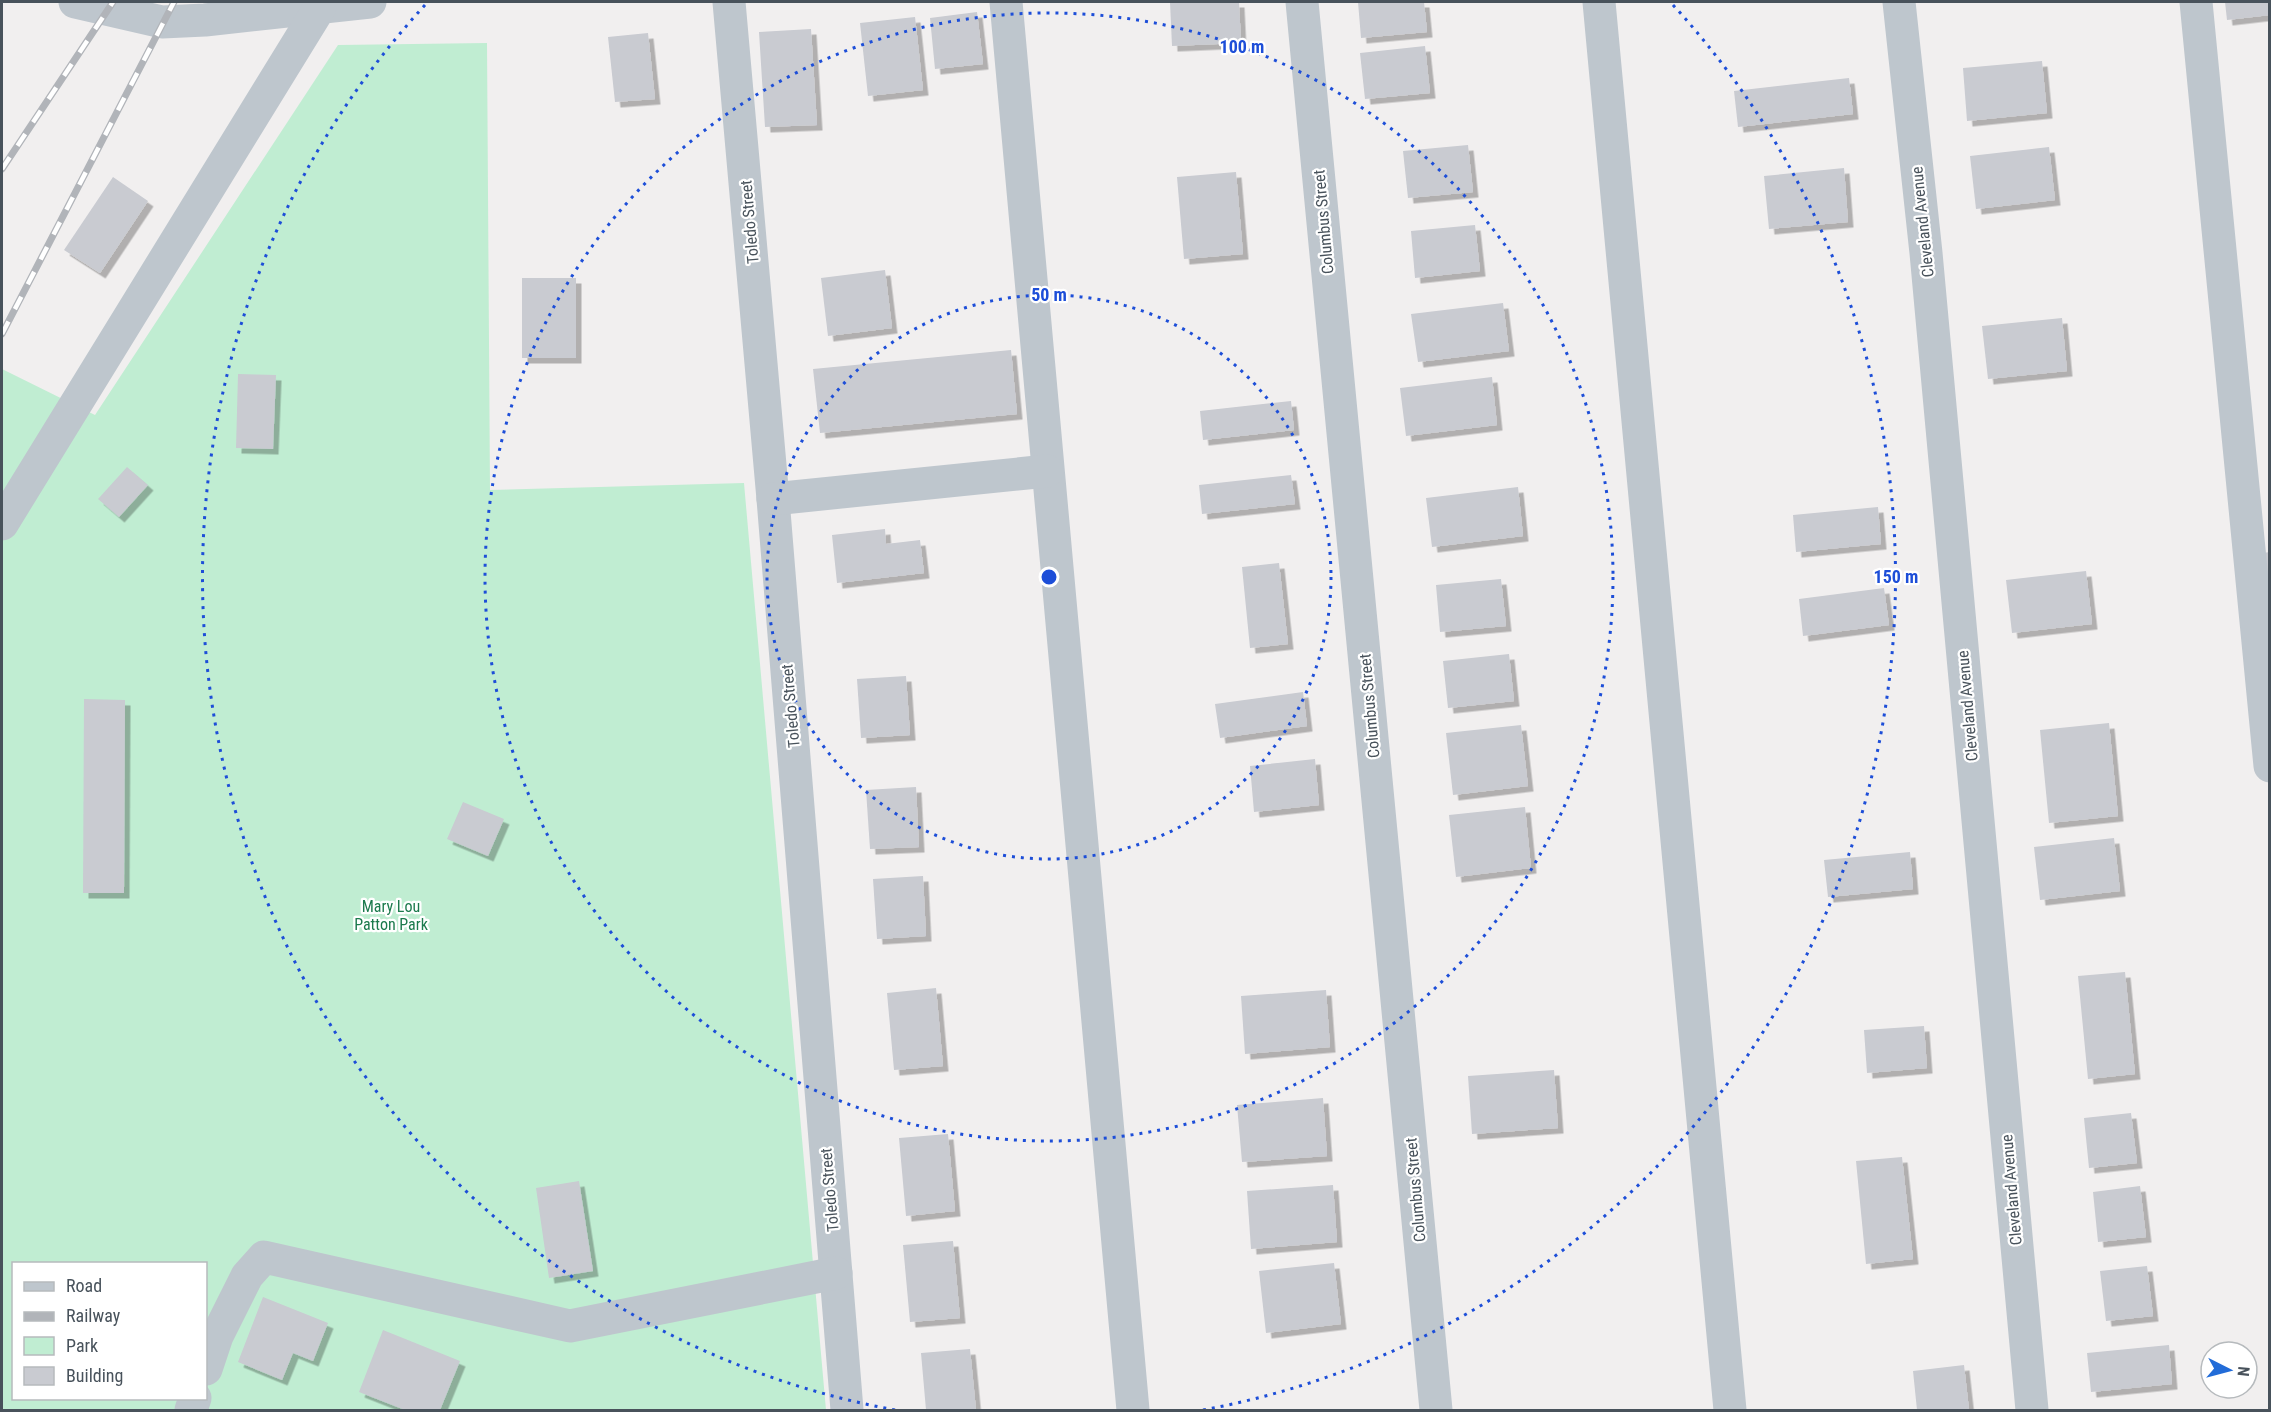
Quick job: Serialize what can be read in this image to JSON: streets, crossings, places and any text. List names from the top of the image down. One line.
{"streets":{"street":["Toledo Street","Columbus Street","Cleveland Avenue"]},"parks":["Mary Lou Patton Park"],"legend":["Road","Railway","Park","Building"],"north":"right","rings":["100 m","50 m","150 m"]}
